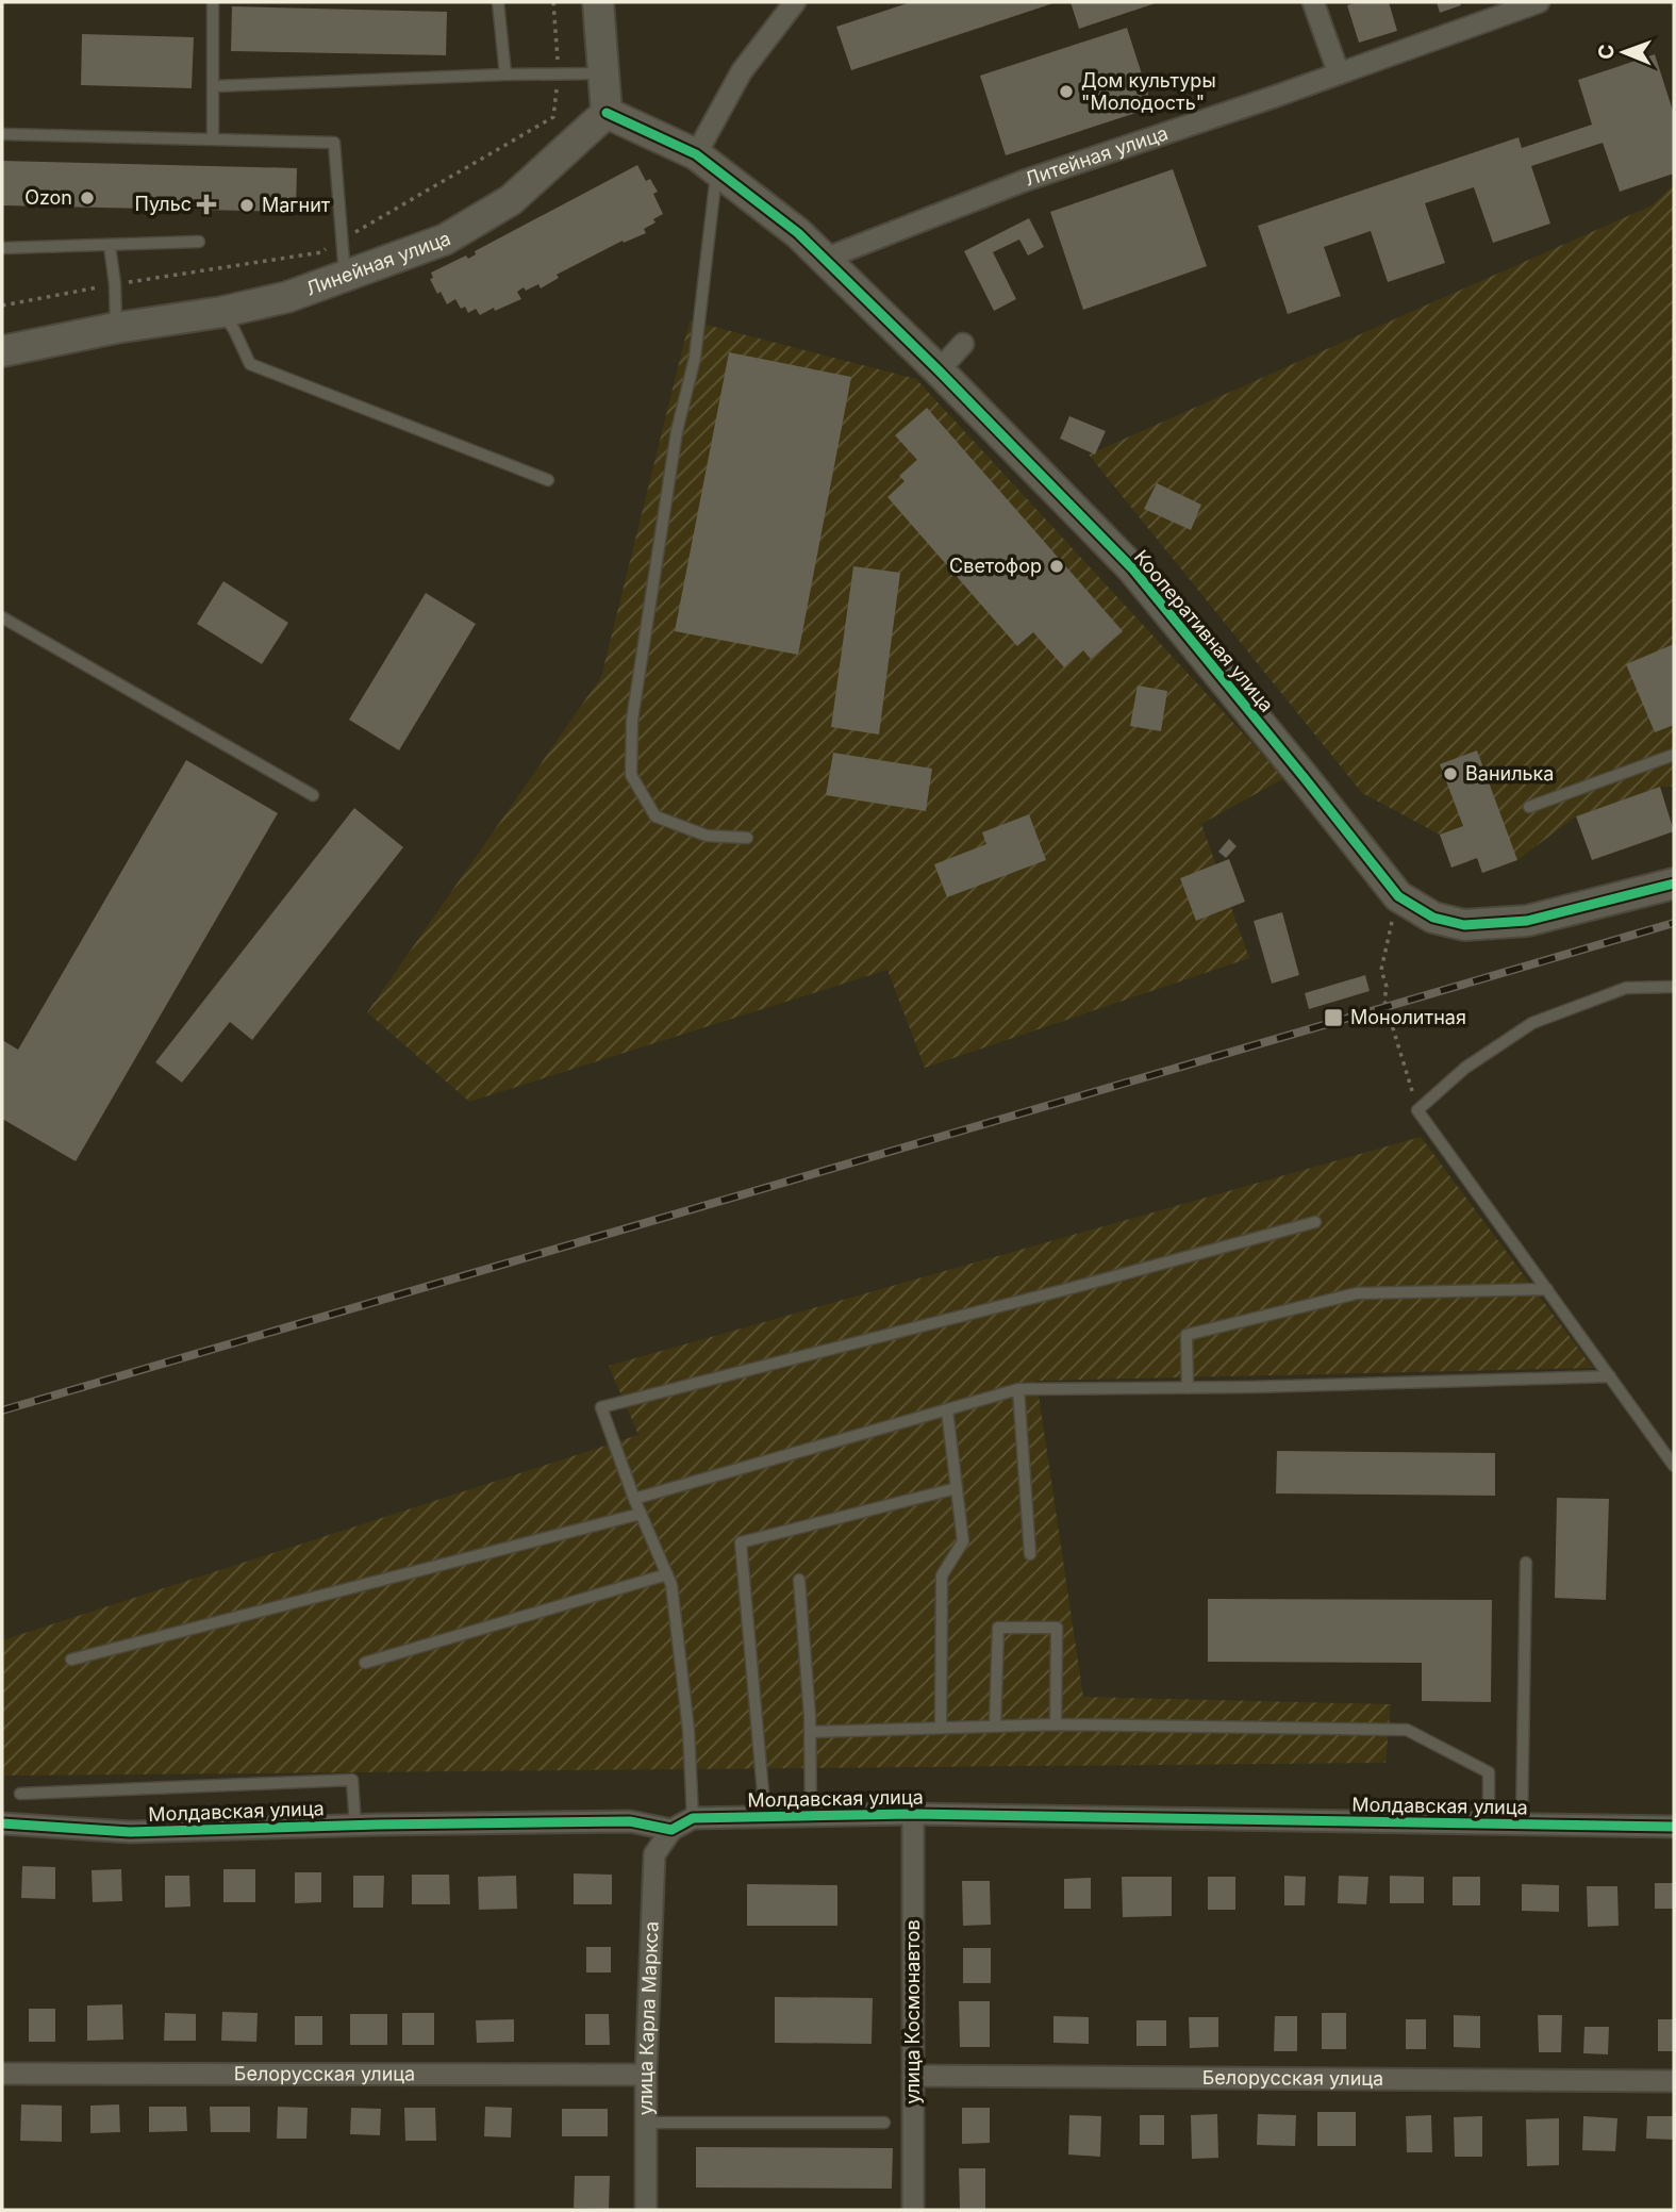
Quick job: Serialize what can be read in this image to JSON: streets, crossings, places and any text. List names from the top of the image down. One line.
{"streets":{"street":["Литейная улица","Линейная улица","Кооперативная улица","Молдавская улица","улица Космонавтов","улица Карла Маркса","Белорусская улица"]},"crossings":[["Литейная улица","Кооперативная улица"],["Линейная улица","Кооперативная улица"],["Молдавская улица","улица Космонавтов"],["Молдавская улица","улица Карла Маркса"],["улица Космонавтов","Белорусская улица"],["улица Карла Маркса","Белорусская улица"]],"places":{"other":["Дом культуры \"Молодость\"","Ozon","Магнит","Светофор","Ванилька"],"health":["Пульс"],"transit":["Монолитная"]},"north":"left"}
